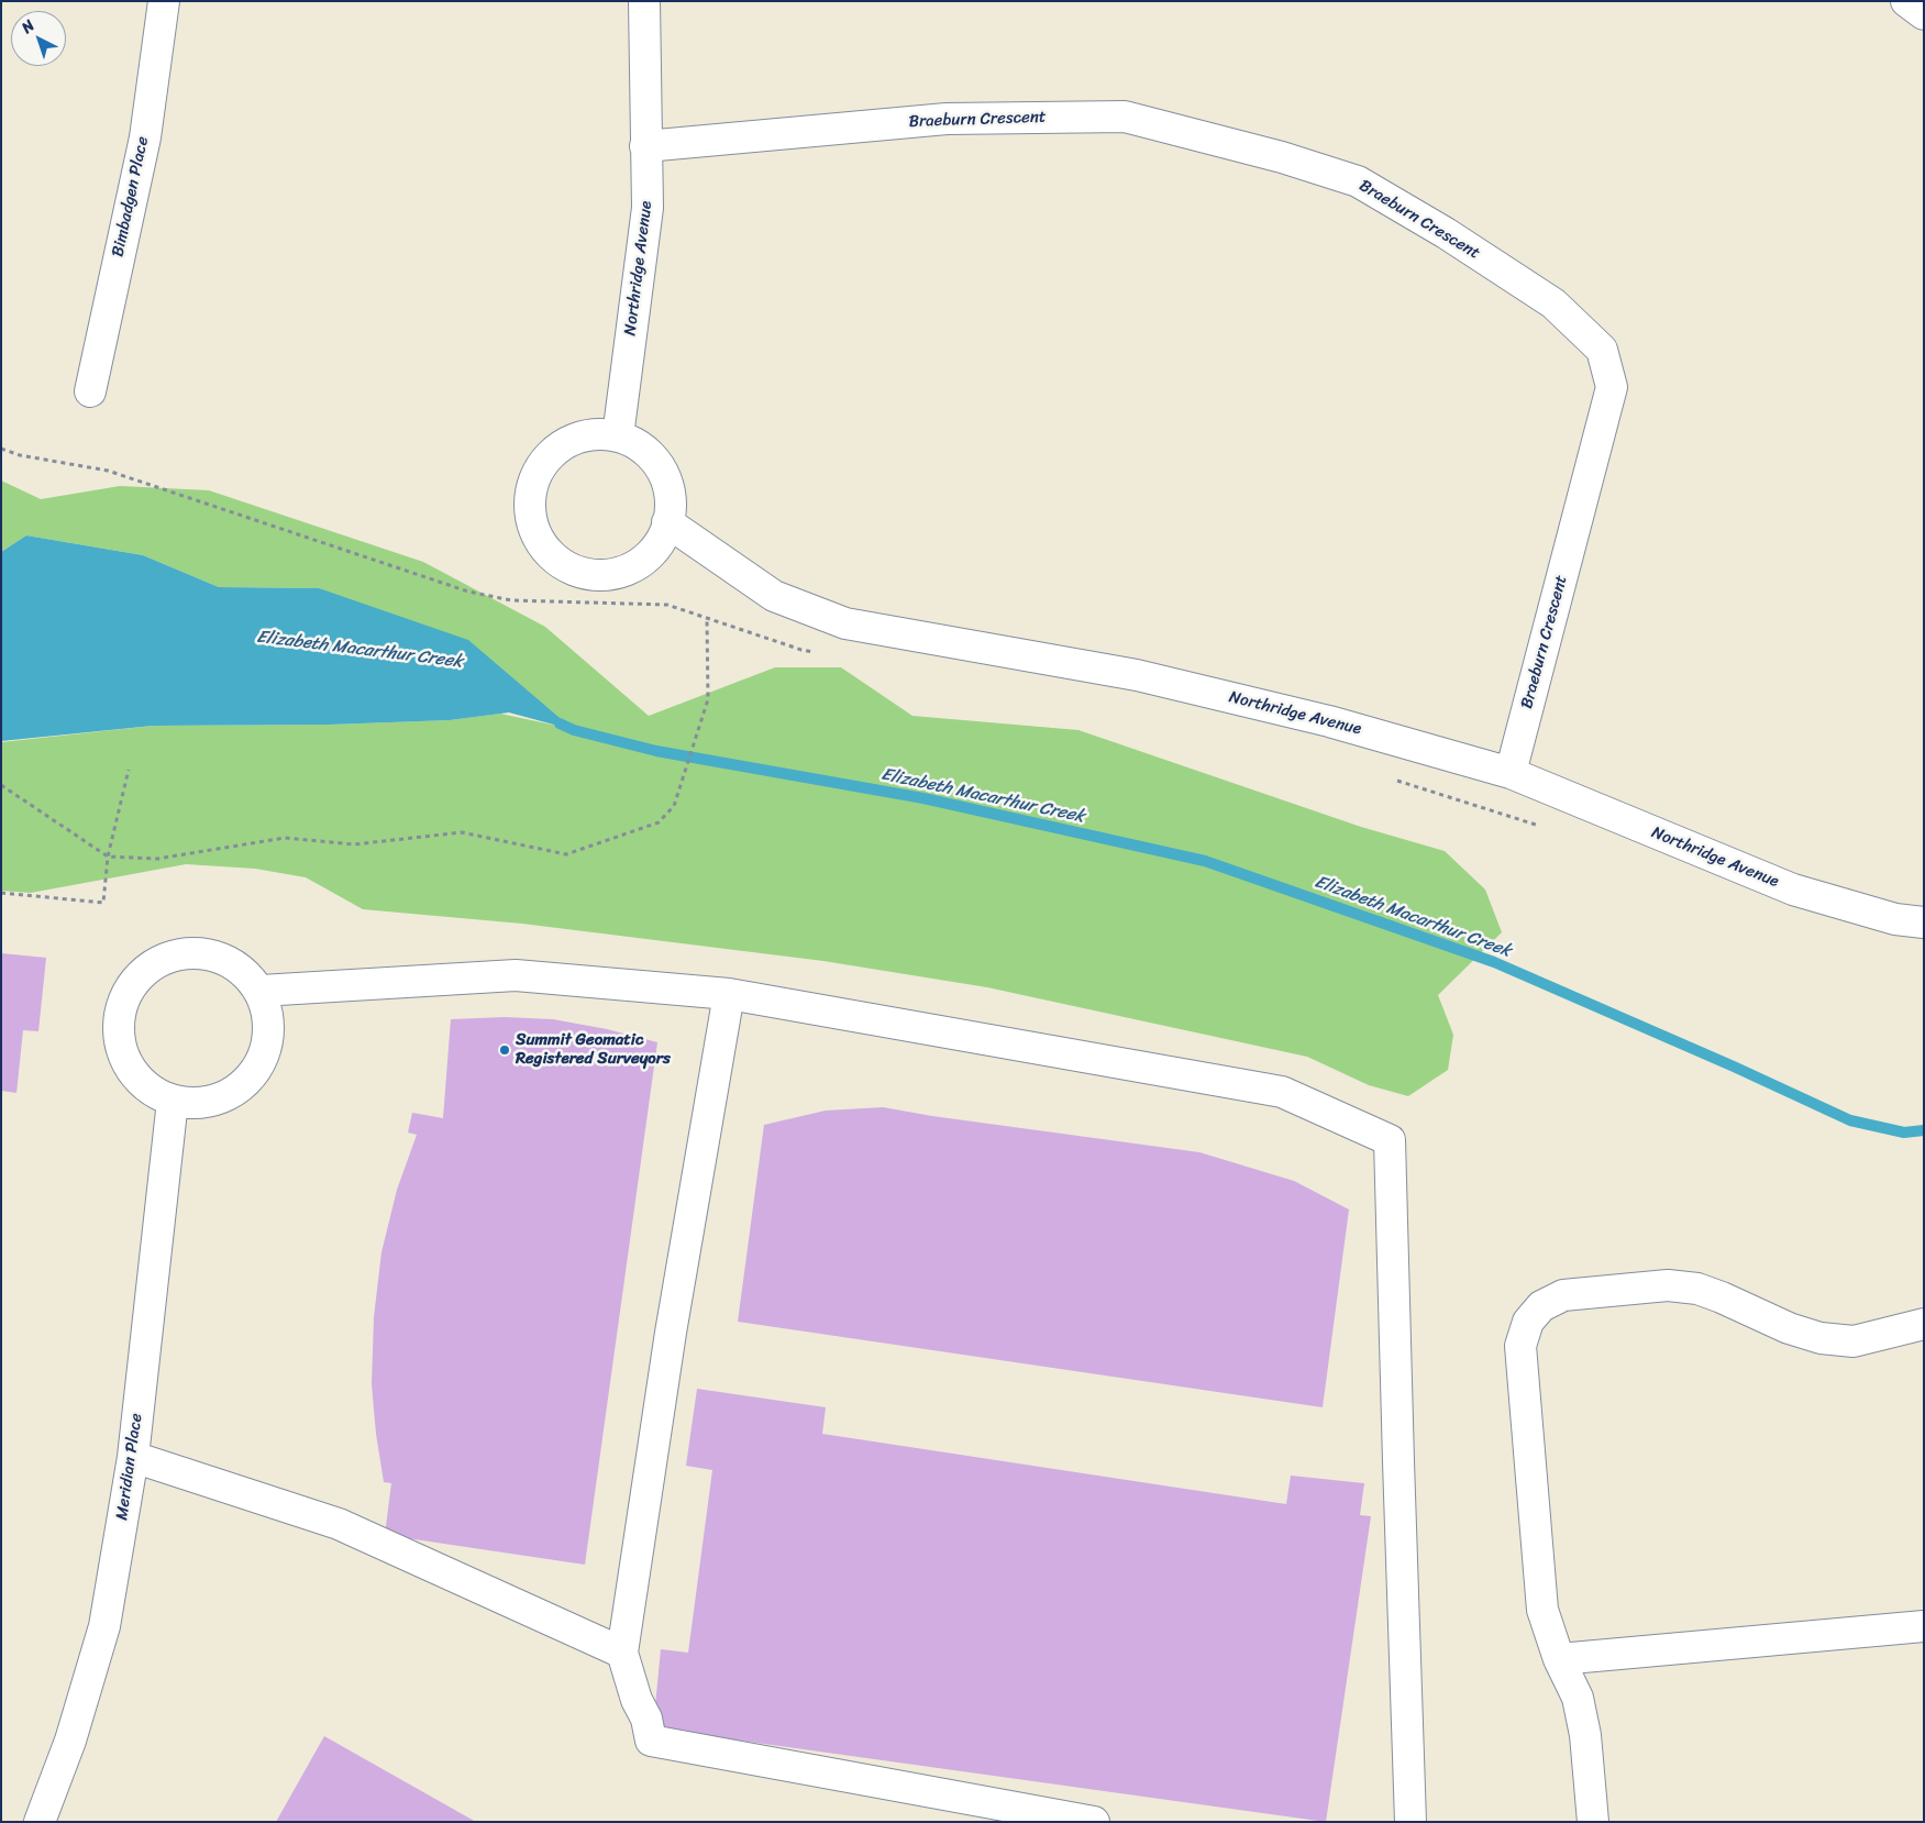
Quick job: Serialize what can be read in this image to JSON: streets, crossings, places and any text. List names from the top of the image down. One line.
{"streets":{"street":["Braeburn Crescent","Bimbadgen Place","Northridge Avenue","Meridian Place"]},"crossings":[["Braeburn Crescent","Northridge Avenue"]],"water":["Elizabeth Macarthur Creek"],"places":["Summit Geomatic Registered Surveyors"],"north":"top left"}
